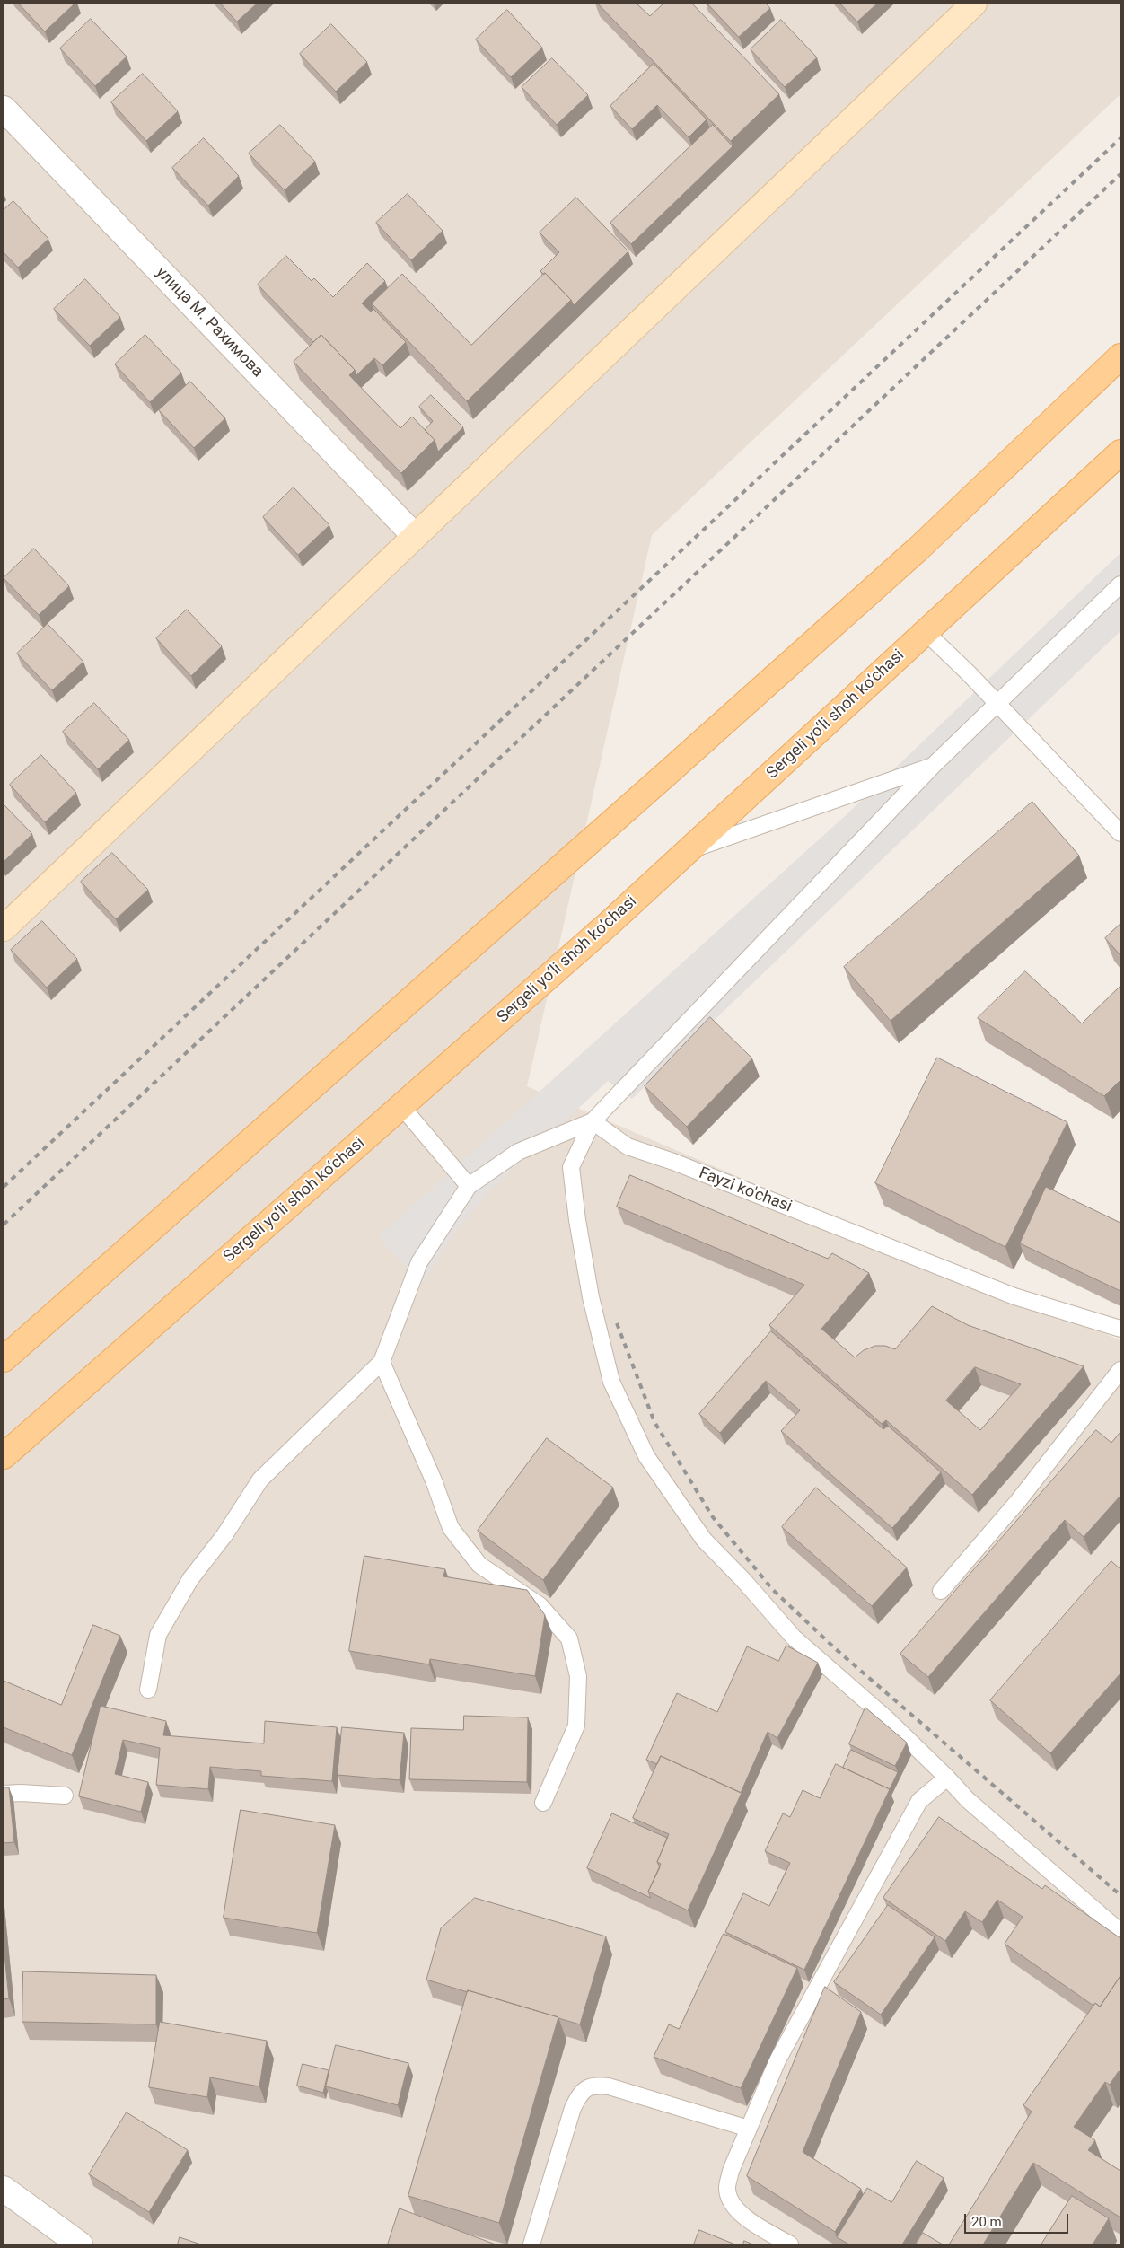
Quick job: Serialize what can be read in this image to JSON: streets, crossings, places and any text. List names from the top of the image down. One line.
{"streets":{"main road":["Sergeli yo‘li shoh ko‘chasi"],"street":["улица М. Рахимова"],"lane":["Fayzi ko'chasi"]},"scale_bar":"20 m"}
